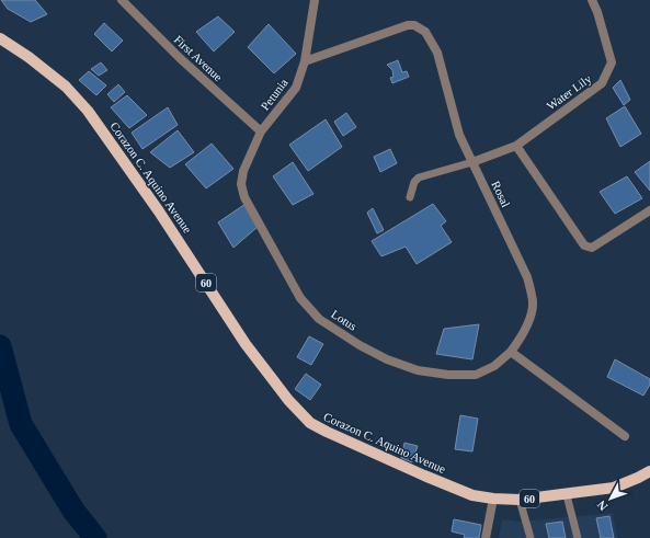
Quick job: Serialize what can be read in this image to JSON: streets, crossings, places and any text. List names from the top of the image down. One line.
{"streets":{"main road":["Corazon C. Aquino Avenue","60"],"street":["First Avenue","Water Lily","Petunia","Rosal","Lotus"]},"crossings":[["First Avenue","Petunia"],["Water Lily","Rosal"],["Petunia","Rosal"],["Petunia","Lotus"],["Rosal","Lotus"]],"north":"bottom left"}
